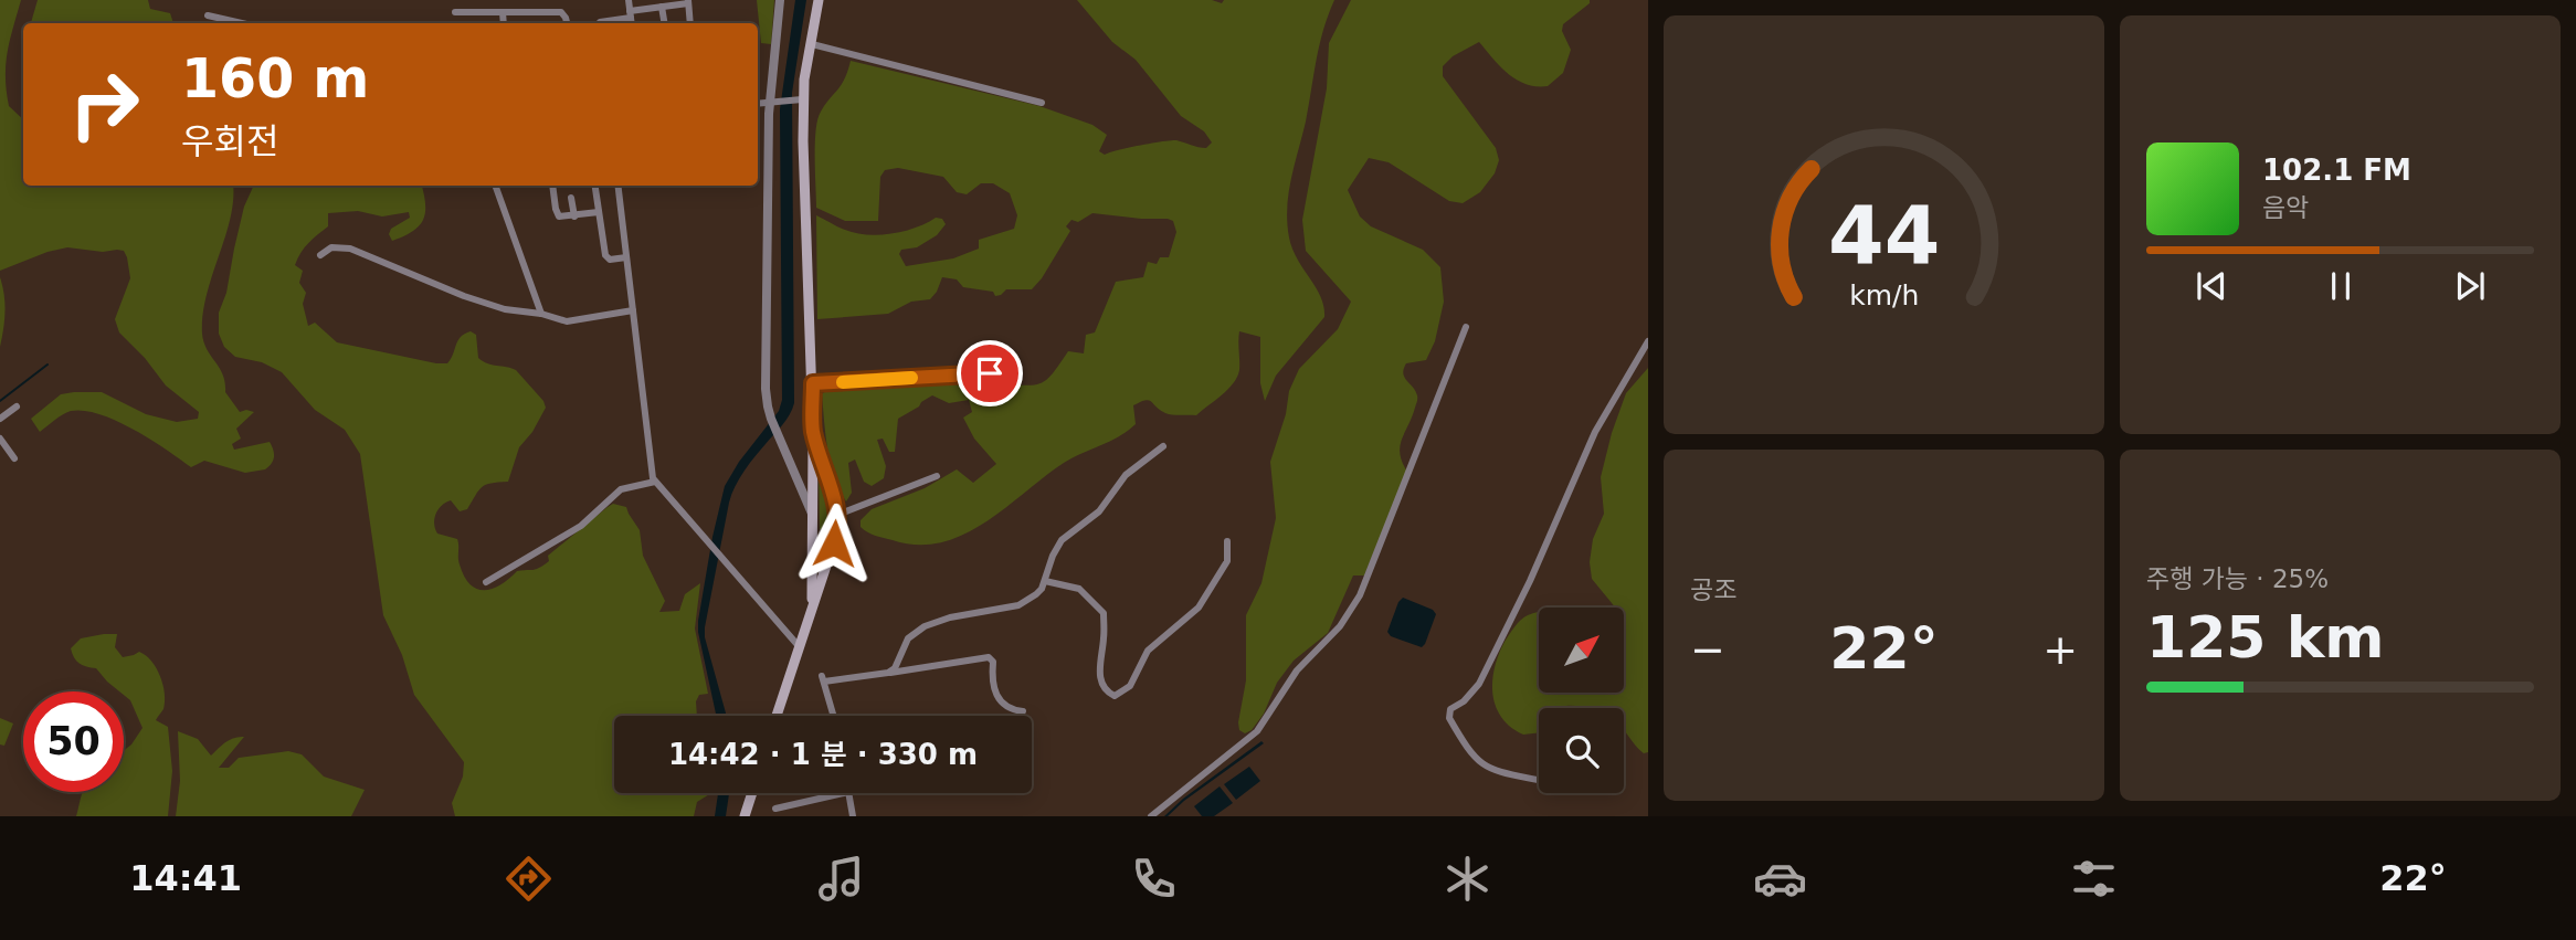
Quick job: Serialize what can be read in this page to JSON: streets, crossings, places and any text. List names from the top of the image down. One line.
{"north":"top right","page":{"turn":["160 m","우회전"],"song":["102.1 FM","음악"],"tile":["공조",["주행 가능 · 25%","125 km"]],"heat":["−","22°","+"],"limit":"50","trip":"14:42 · 1 분 · 330 m","tabs":["14:41","22°"],"gauge":["44","km/h"]}}
